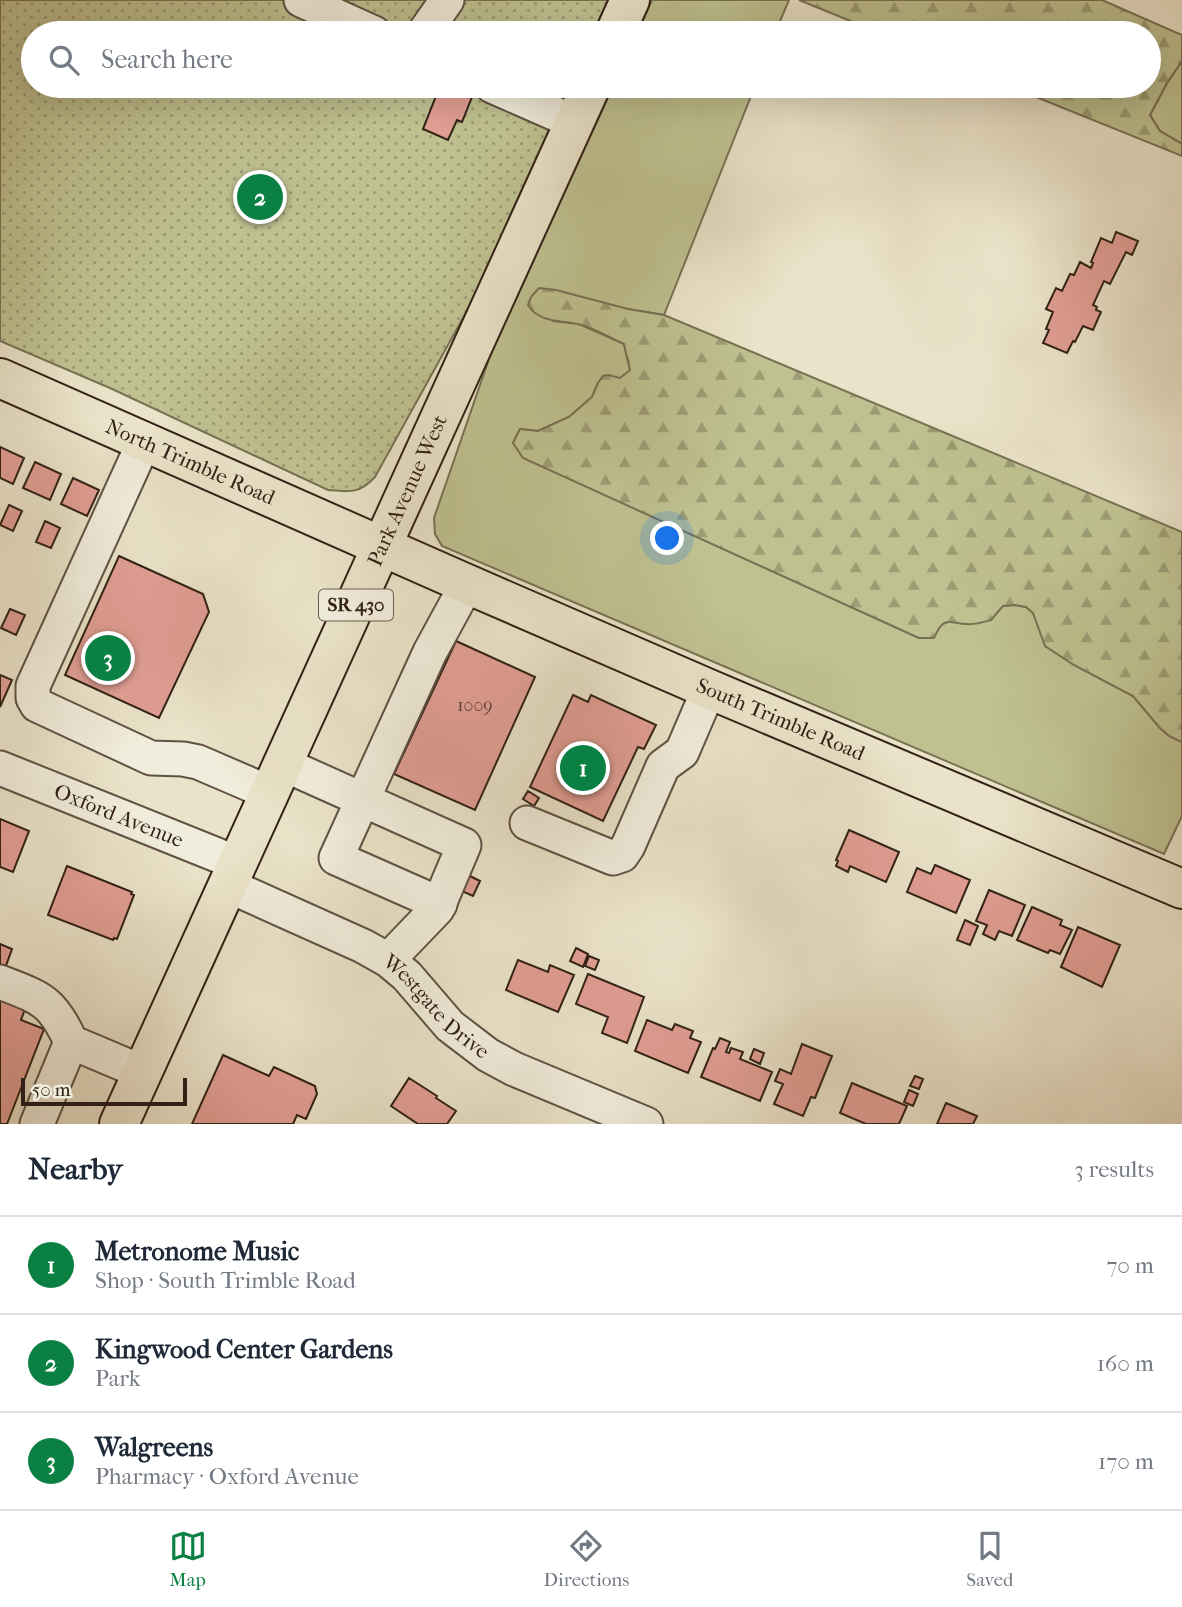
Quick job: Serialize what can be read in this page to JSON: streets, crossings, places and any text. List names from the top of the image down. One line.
{"streets":{"main road":["North Trimble Road","Park Avenue West","SR 430","South Trimble Road"],"street":["Oxford Avenue","Westgate Drive"]},"crossings":[["North Trimble Road","Park Avenue West"],["North Trimble Road","South Trimble Road"],["Park Avenue West","South Trimble Road"],["Park Avenue West","Oxford Avenue"],["Park Avenue West","Westgate Drive"],["Oxford Avenue","Westgate Drive"]],"house_numbers":["1009"],"scale_bar":"50 m","page":{"search":"Search here","pins":["2","3","1"],"scale":"50 m","heading":["Nearby","3 results"],"list":[{"mark":"1","name":"Metronome Music","note":"Shop · South Trimble Road","value":"70 m"},{"mark":"2","name":"Kingwood Center Gardens","note":"Park","value":"160 m"},{"mark":"3","name":"Walgreens","note":"Pharmacy · Oxford Avenue","value":"170 m"}],"nav":["Map","Directions","Saved"]}}
